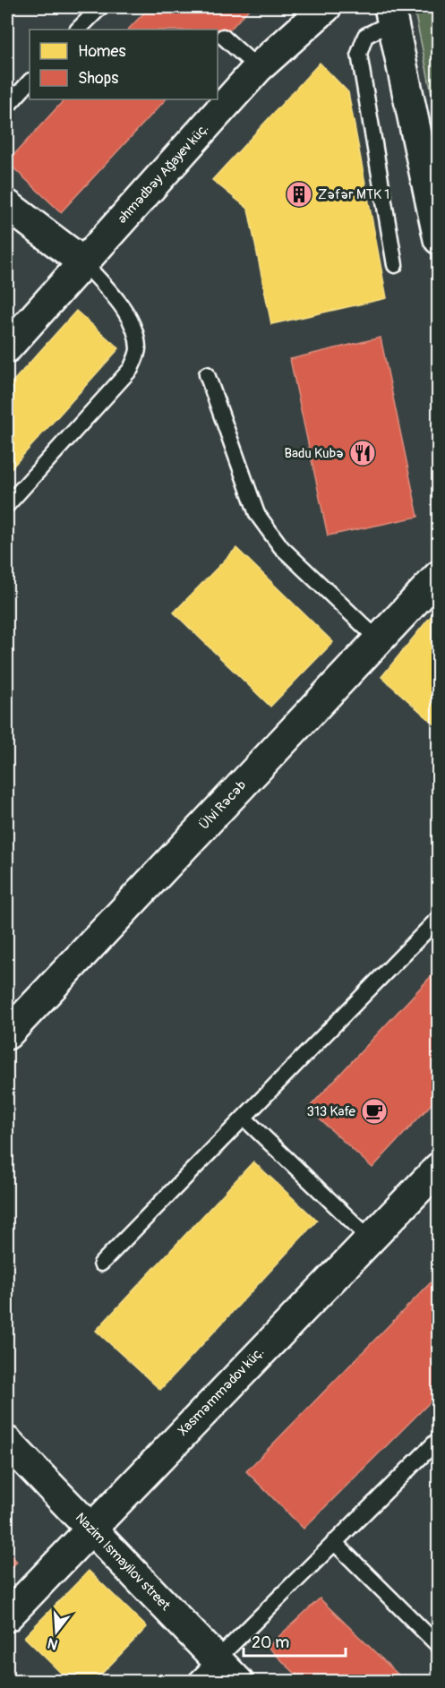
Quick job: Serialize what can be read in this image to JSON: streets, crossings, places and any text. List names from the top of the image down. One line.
{"streets":{"street":["Əhmədbəy Ağayev küç.","Ülvi Rəcəb","Xasməmmədov küç.","Nazim Ismayilov street"]},"crossings":[["Xasməmmədov küç.","Nazim Ismayilov street"]],"places":{"building":["Zəfər MTK 1"],"restaurant":["Badu Kubə"],"cafe":["313 Kafe"]},"legend":["Homes","Shops"],"scale_bar":"20 m","north":"bottom"}
